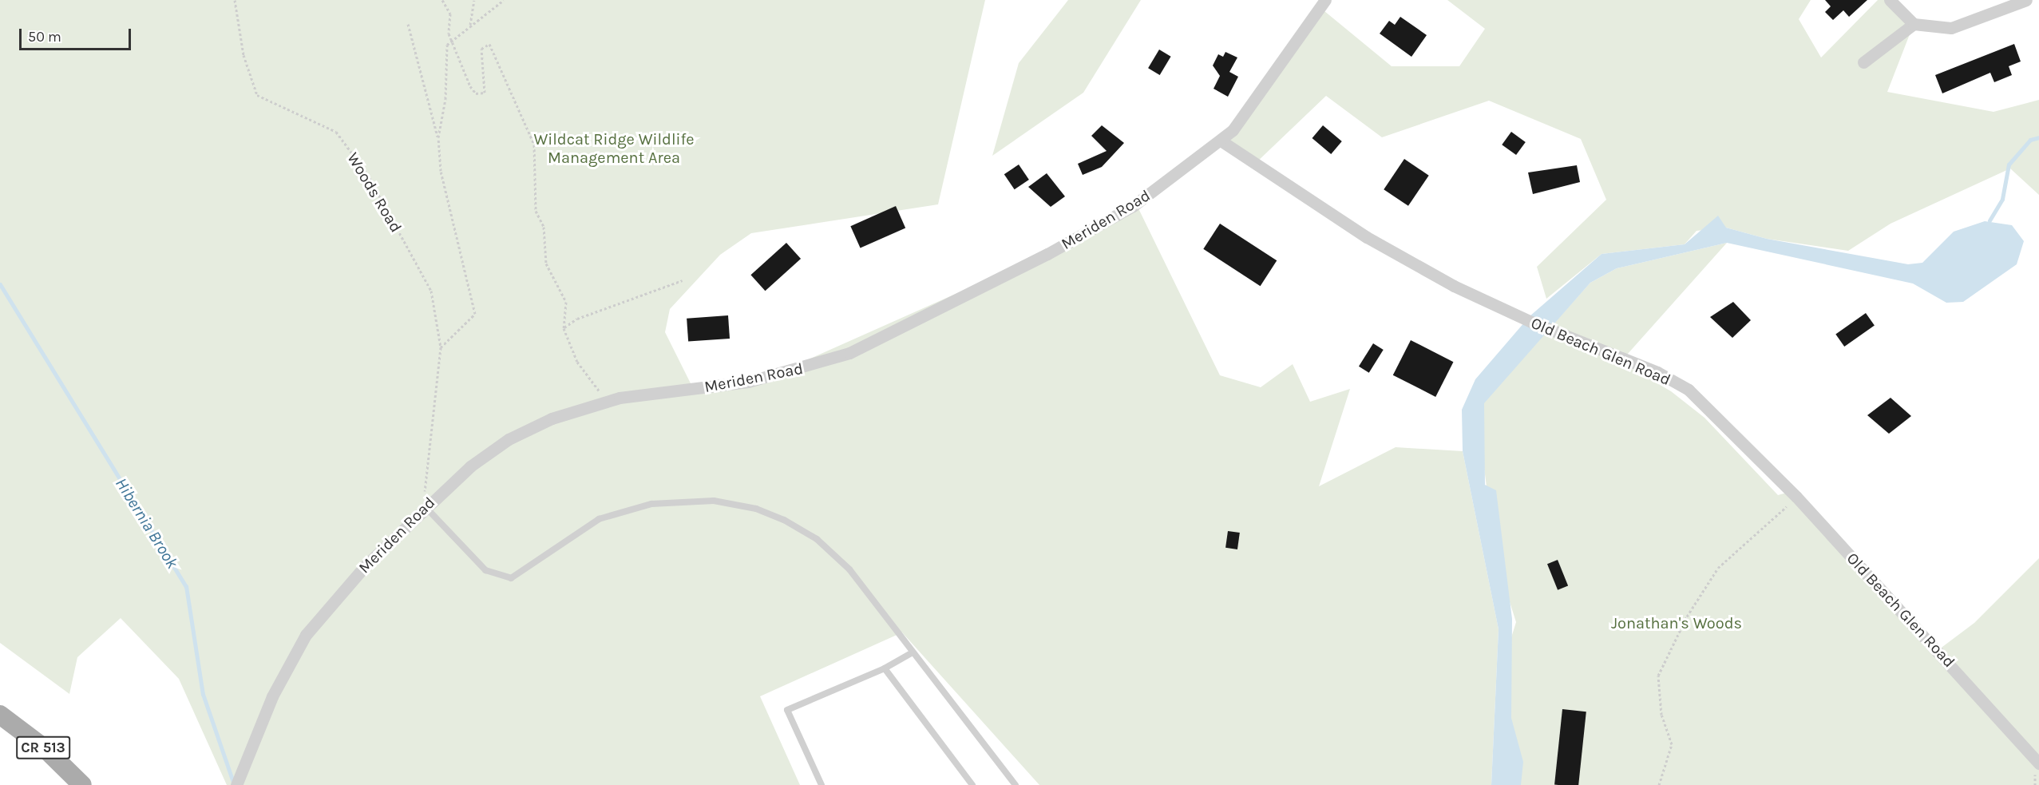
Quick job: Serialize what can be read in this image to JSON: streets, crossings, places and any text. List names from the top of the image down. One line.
{"streets":{"main road":["CR 513"],"street":["Meriden Road","Old Beach Glen Road"],"path":["Woods Road"]},"crossings":[["Woods Road","Meriden Road"],["Meriden Road","Old Beach Glen Road"]],"water":["Hibernia Brook"],"parks":["Wildcat Ridge Wildlife Management Area","Jonathan's Woods"],"scale_bar":"50 m"}
